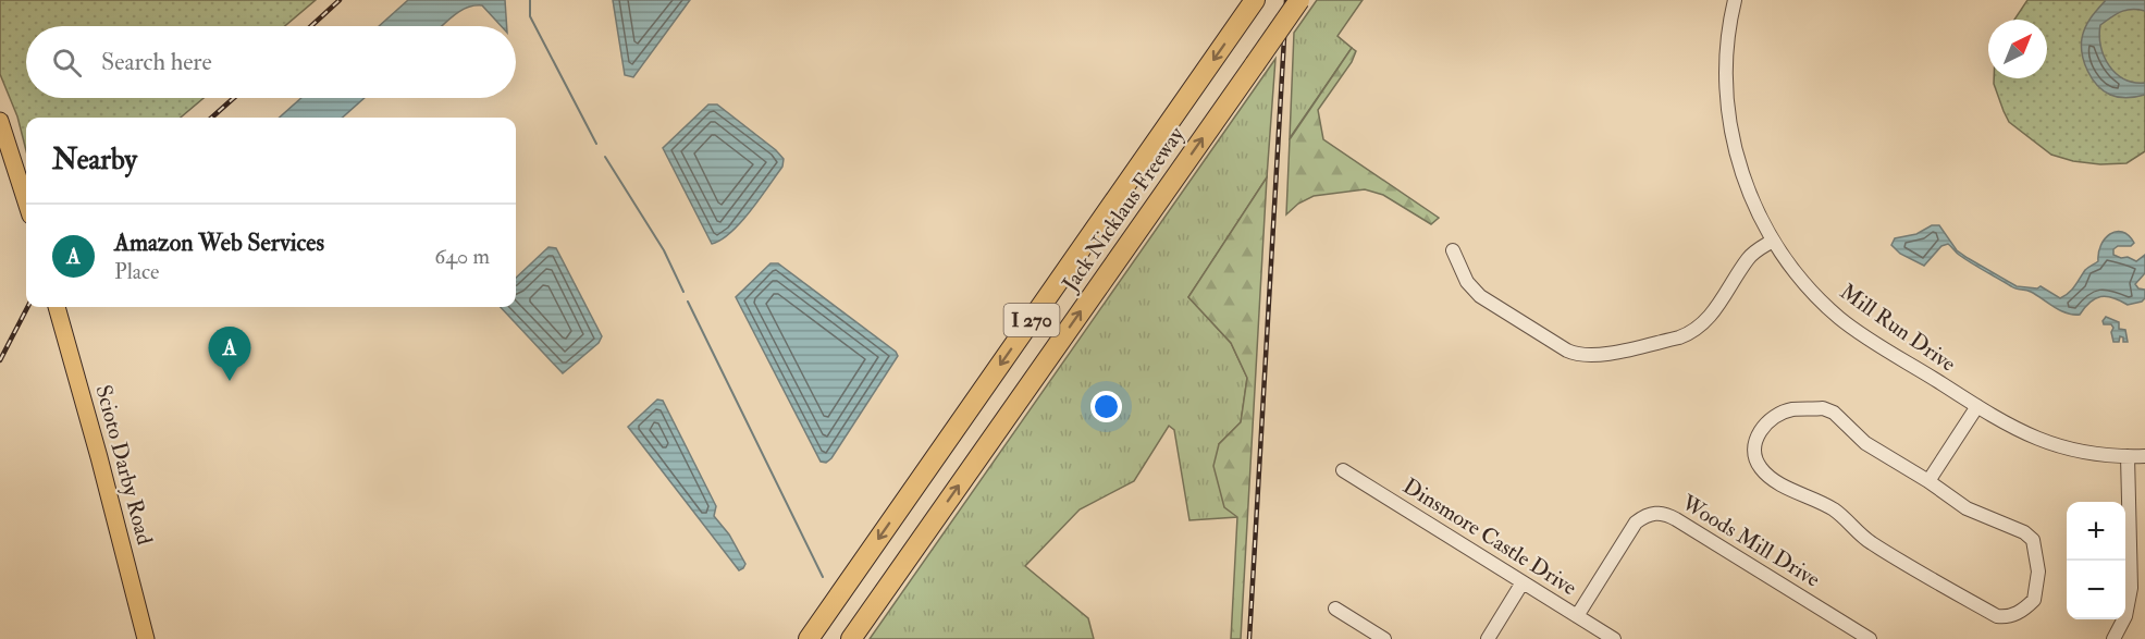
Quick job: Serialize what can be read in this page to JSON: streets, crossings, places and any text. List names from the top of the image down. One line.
{"streets":{"highway":["Jack Nicklaus Freeway","I 270"],"main road":["Scioto Darby Road"],"street":["Mill Run Drive","Dinsmore Castle Drive","Woods Mill Drive"]},"crossings":[["Dinsmore Castle Drive","Woods Mill Drive"]],"north":"top right","page":{"search":"Search here","heading":"Nearby","list":[{"mark":"A","name":"Amazon Web Services","note":"Place","value":"640 m"}],"pins":"A","map_buttons":["+","−"]}}
